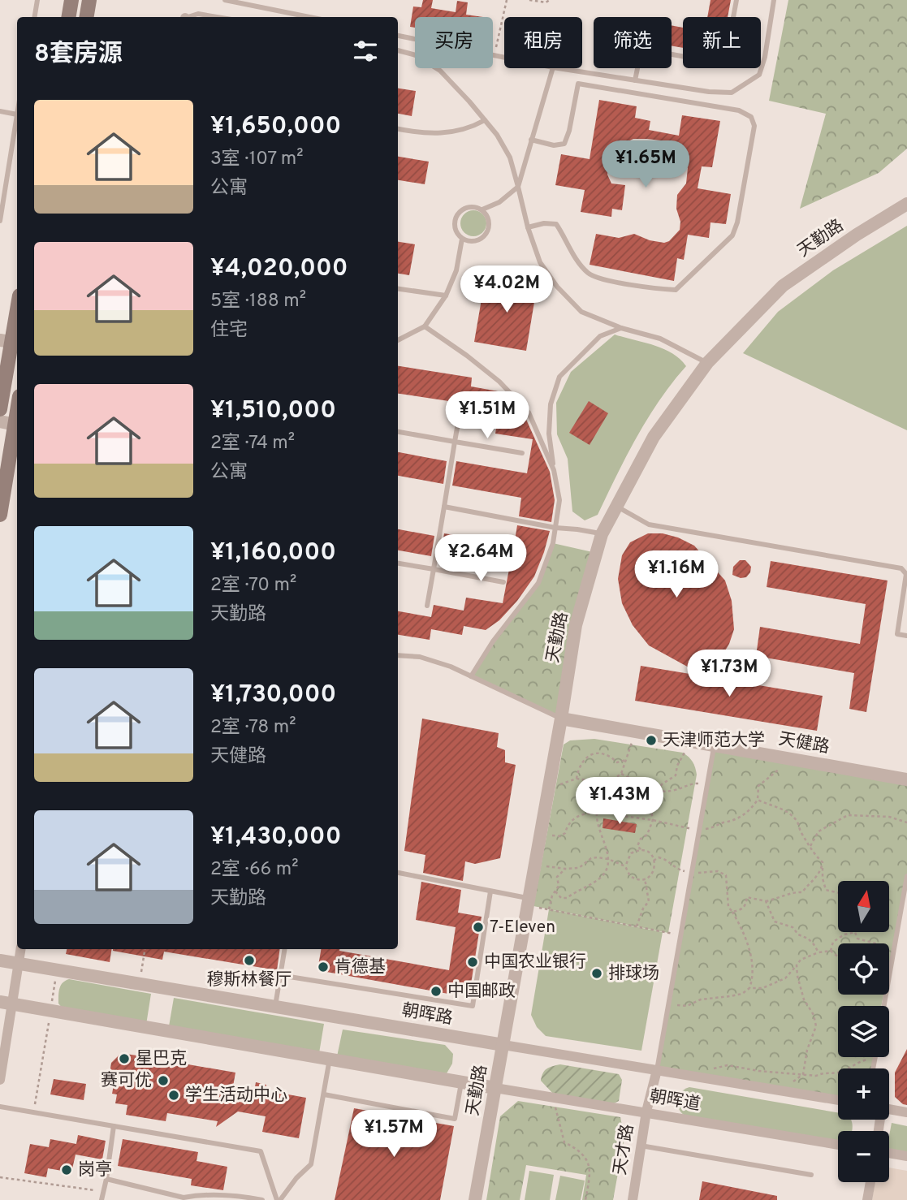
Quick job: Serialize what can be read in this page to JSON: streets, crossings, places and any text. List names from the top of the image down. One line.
{"streets":{"street":["天勤路","天健路","朝晖路","朝晖道","天才路"]},"crossings":[["天勤路","天健路"],["天勤路","朝晖路"],["天勤路","朝晖道"],["朝晖路","天才路"],["朝晖道","天才路"]],"places":["天津师范大学","7-Eleven","穆斯林餐厅","中国农业银行","肯德基","排球场","中国邮政","星巴克","赛可优","学生活动中心","岗亭"],"north":"top","page":{"chip":["买房","租房","筛选","新上"],"heading":"8套房源","list":[{"name":"¥1,650,000","note":"3室 · 107 m² · 公寓"},{"name":"¥4,020,000","note":"5室 · 188 m² · 住宅"},{"name":"¥1,510,000","note":"2室 · 74 m² · 公寓"},{"name":"¥1,160,000","note":"2室 · 70 m² · 天勤路"},{"name":"¥1,730,000","note":"2室 · 78 m² · 天健路"},{"name":"¥1,430,000","note":"2室 · 66 m² · 天勤路"}],"price":["¥1.65M","¥4.02M","¥1.51M","¥2.64M","¥1.16M","¥1.73M","¥1.43M","¥1.57M"],"map_buttons":["+","−"]}}
